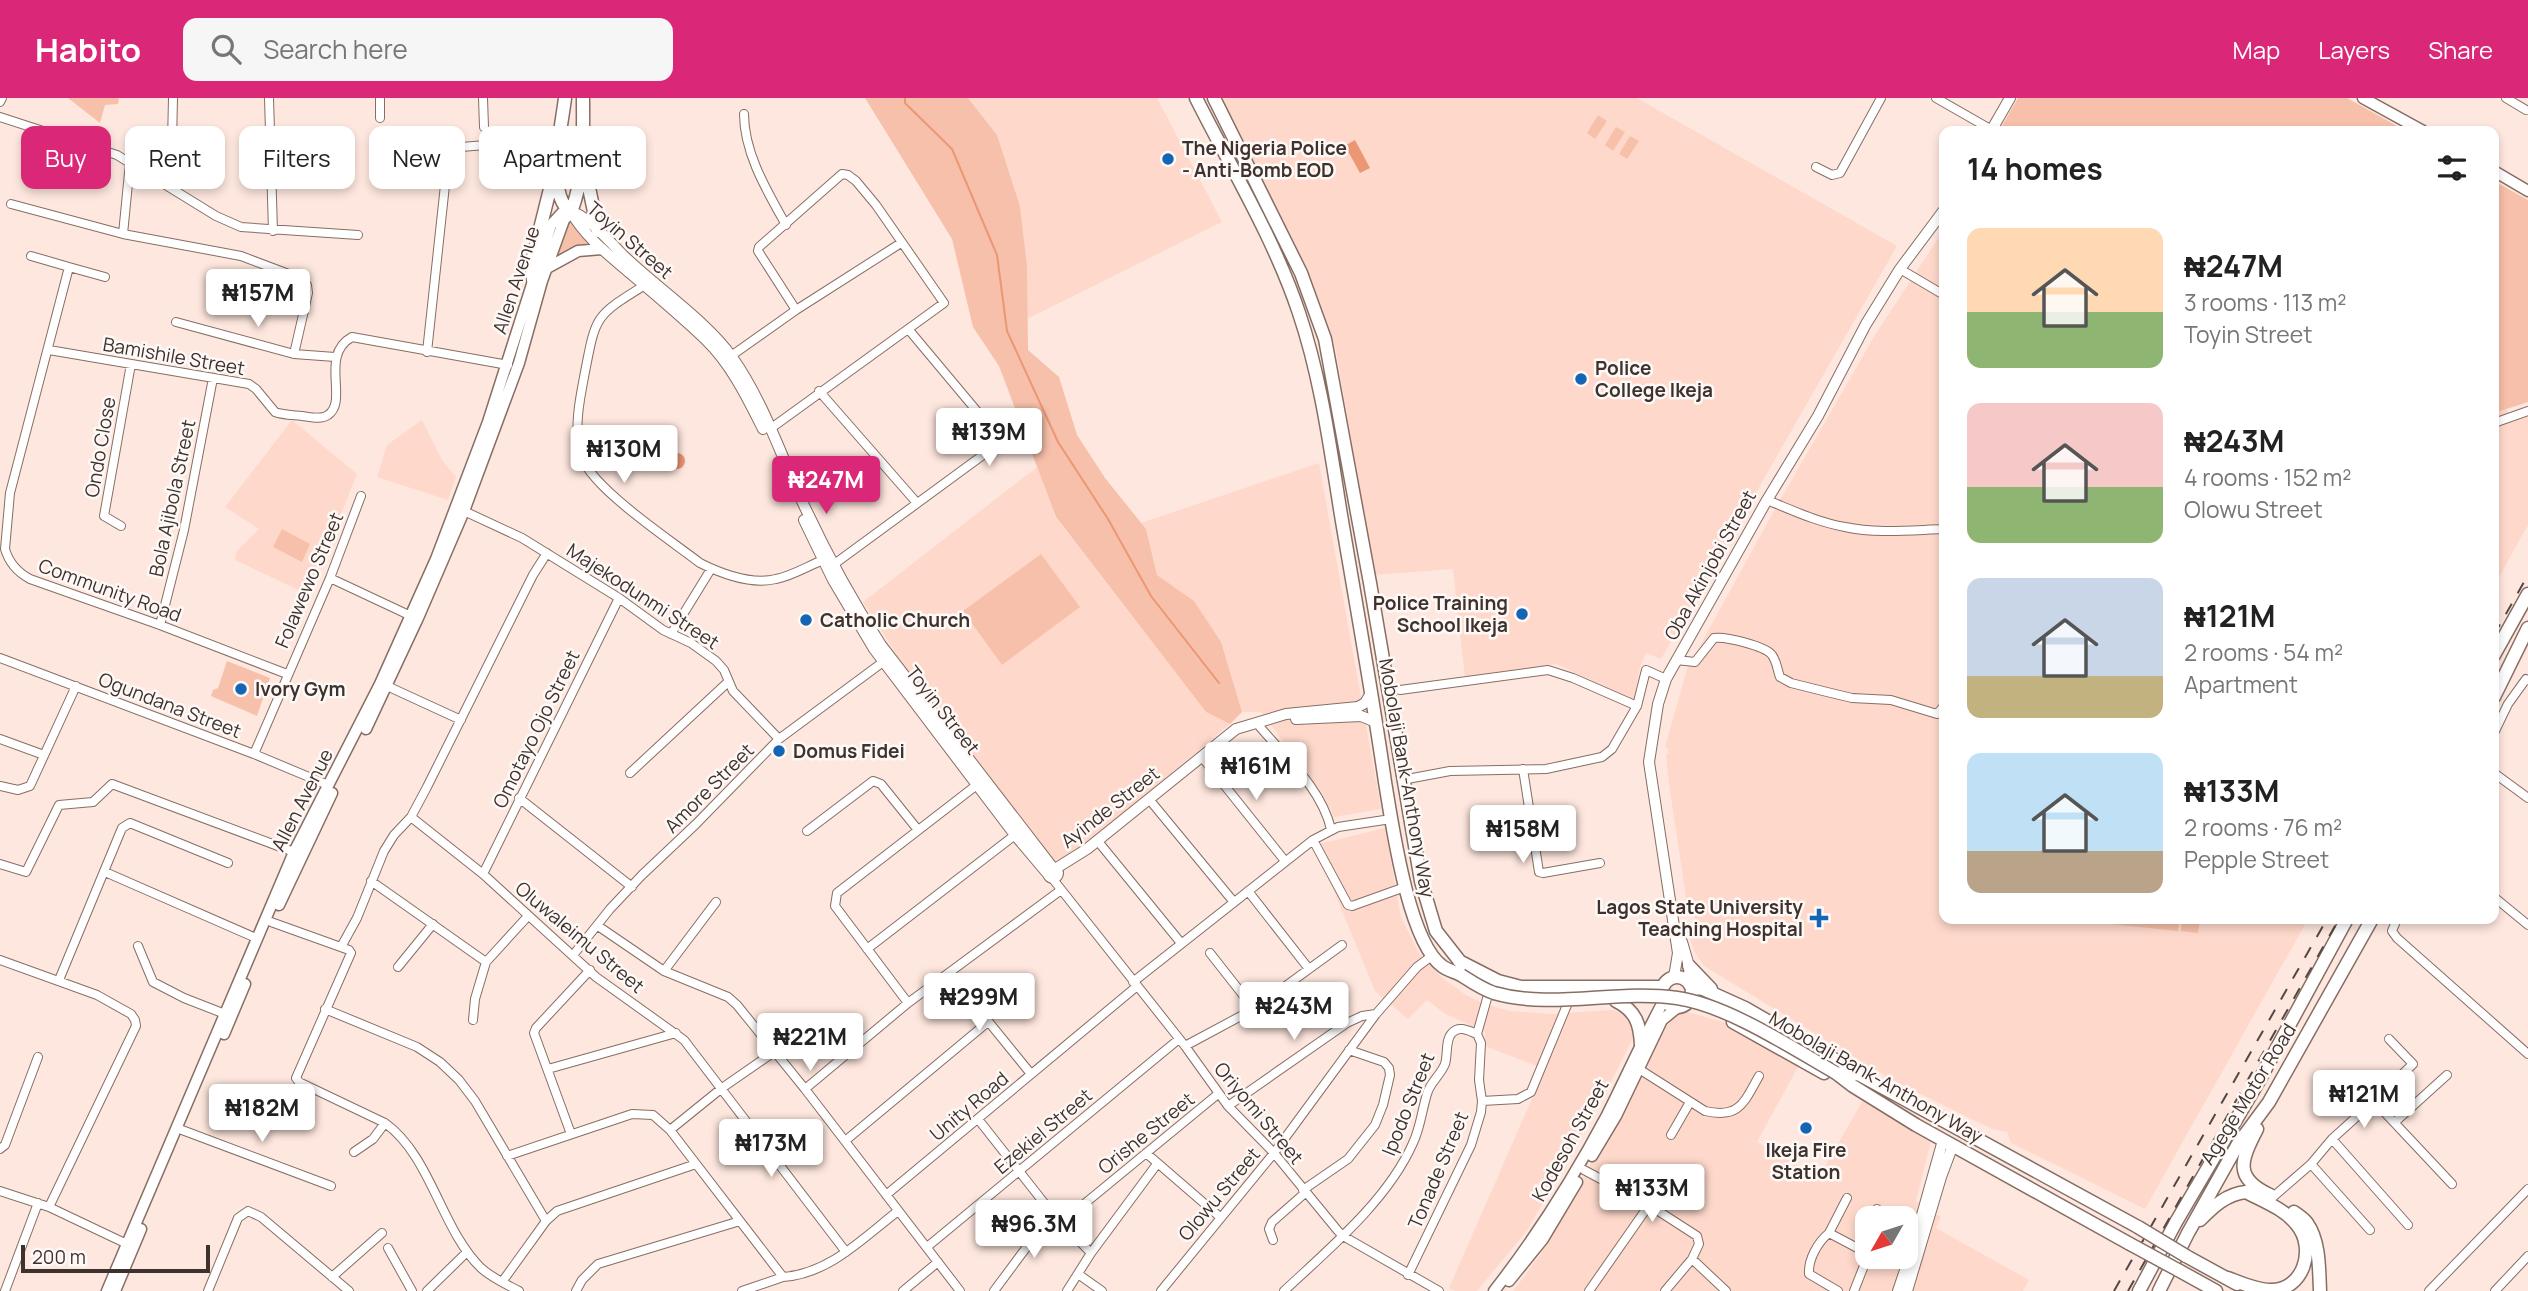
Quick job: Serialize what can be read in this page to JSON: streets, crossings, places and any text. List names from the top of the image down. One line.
{"streets":{"main road":["Allen Avenue","Mobolaji Bank-Anthony Way","Agege Motor Road","Kodesoh Street"],"street":["Toyin Street","Bamishile Street","Ondo Close","Bola Ajibola Street","Oba Akinjobi Street","Folawewo Street","Community Road","Majekodunmi Street","Ogundana Street","Omotayo Ojo Street","Amore Street","Ayinde Street","Oluwaleimu Street","Ipodo Street","Unity Road","Oriyomi Street","Ezekiel Street","Orishe Street","Tonade Street","Olowu Street"]},"crossings":[["Toyin Street","Allen Avenue"],["Toyin Street","Amore Street"],["Toyin Street","Ayinde Street"],["Toyin Street","Oriyomi Street"],["Allen Avenue","Majekodunmi Street"],["Allen Avenue","Ogundana Street"],["Bamishile Street","Ondo Close"],["Bamishile Street","Bola Ajibola Street"],["Bamishile Street","Community Road"],["Bola Ajibola Street","Community Road"],["Oba Akinjobi Street","Kodesoh Street"],["Folawewo Street","Community Road"],["Folawewo Street","Ogundana Street"],["Majekodunmi Street","Omotayo Ojo Street"],["Majekodunmi Street","Amore Street"],["Omotayo Ojo Street","Oluwaleimu Street"],["Mobolaji Bank-Anthony Way","Ayinde Street"],["Mobolaji Bank-Anthony Way","Unity Road"],["Mobolaji Bank-Anthony Way","Olowu Street"],["Amore Street","Oluwaleimu Street"],["Ipodo Street","Oriyomi Street"],["Ipodo Street","Tonade Street"],["Unity Road","Oriyomi Street"],["Oriyomi Street","Ezekiel Street"],["Oriyomi Street","Orishe Street"],["Oriyomi Street","Tonade Street"],["Oriyomi Street","Olowu Street"]],"places":{"other":["The Nigeria Police - Anti-Bomb EOD","Police College Ikeja","Police Training School Ikeja","Catholic Church","Ivory Gym","Domus Fidei","Ikeja Fire Station"],"health":["Lagos State University Teaching Hospital"]},"scale_bar":"200 m","north":"bottom left","page":{"header":"Habito","search":"Search here","nav":["Map","Layers","Share"],"chip":["Buy","Rent","Filters","New","Apartment"],"heading":"14 homes","list":[{"name":"₦247M","note":"3 rooms · 113 m² · Toyin Street"},{"name":"₦243M","note":"4 rooms · 152 m² · Olowu Street"},{"name":"₦121M","note":"2 rooms · 54 m² · Apartment"},{"name":"₦133M","note":"2 rooms · 76 m² · Pepple Street"}],"price":["₦157M","₦139M","₦130M","₦247M","₦161M","₦158M","₦299M","₦243M","₦221M","₦121M","₦182M","₦173M","₦133M","₦96.3M"],"scale":"200 m"}}
